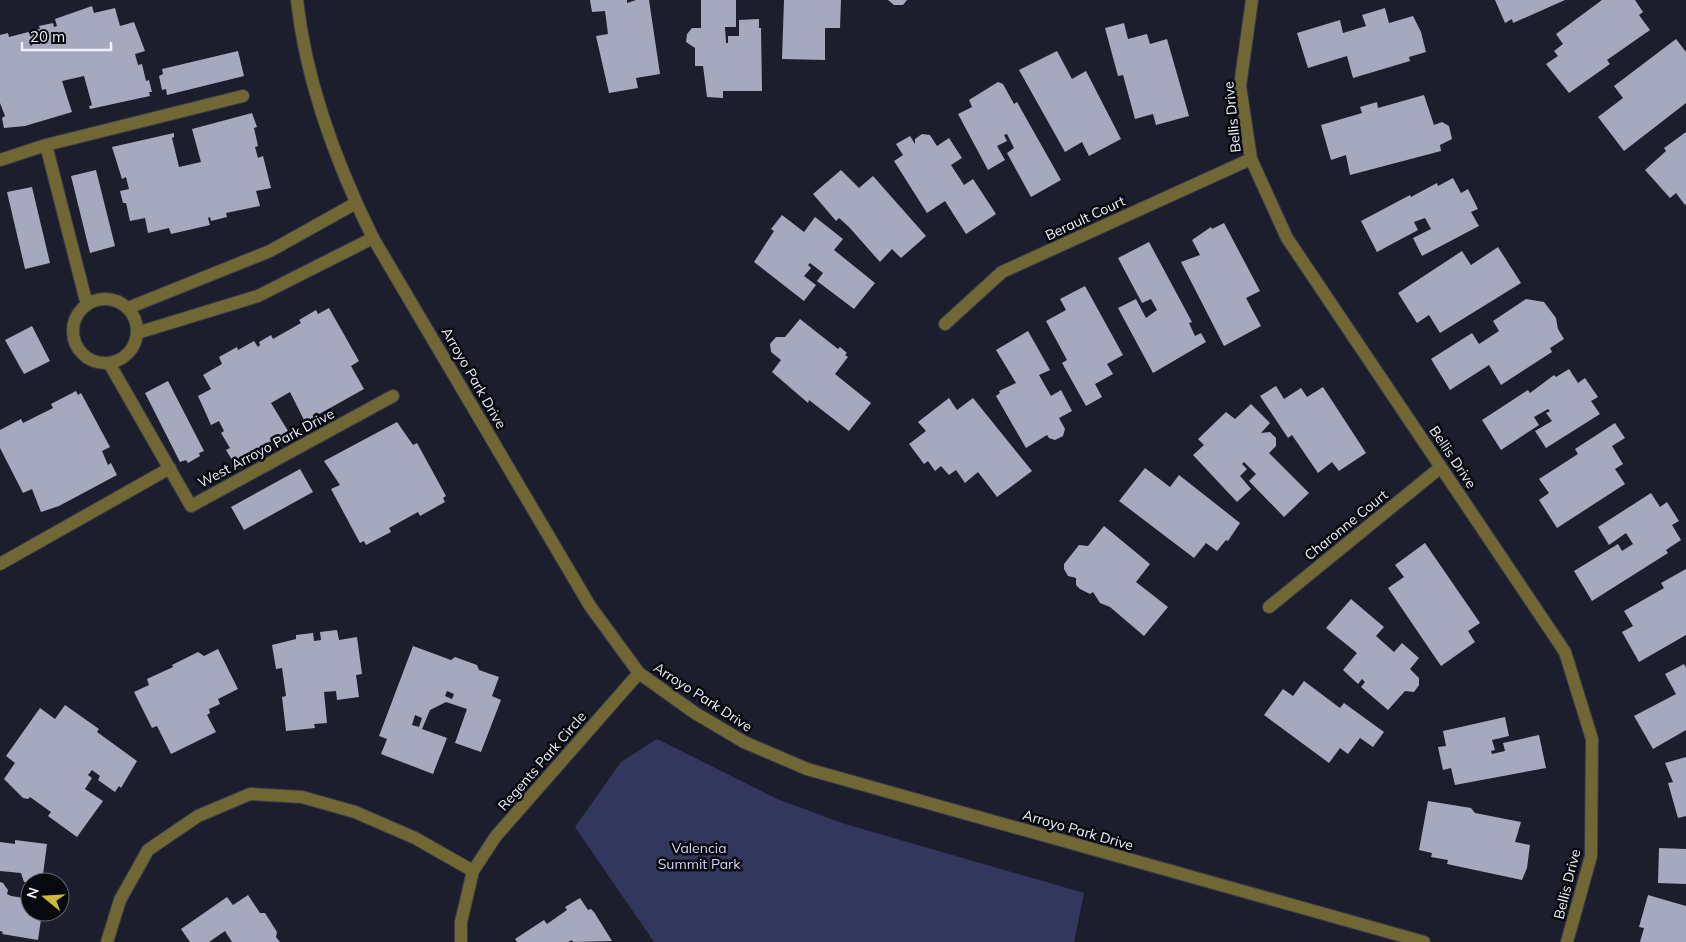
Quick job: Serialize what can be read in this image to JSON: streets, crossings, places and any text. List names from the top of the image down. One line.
{"streets":{"street":["Bellis Drive","Berault Court","Arroyo Park Drive","West Arroyo Park Drive","Charonne Court","Regents Park Circle"]},"crossings":[["Bellis Drive","Berault Court"],["Bellis Drive","Charonne Court"],["Arroyo Park Drive","Regents Park Circle"]],"parks":["Valencia Summit Park"],"scale_bar":"20 m","north":"left"}
